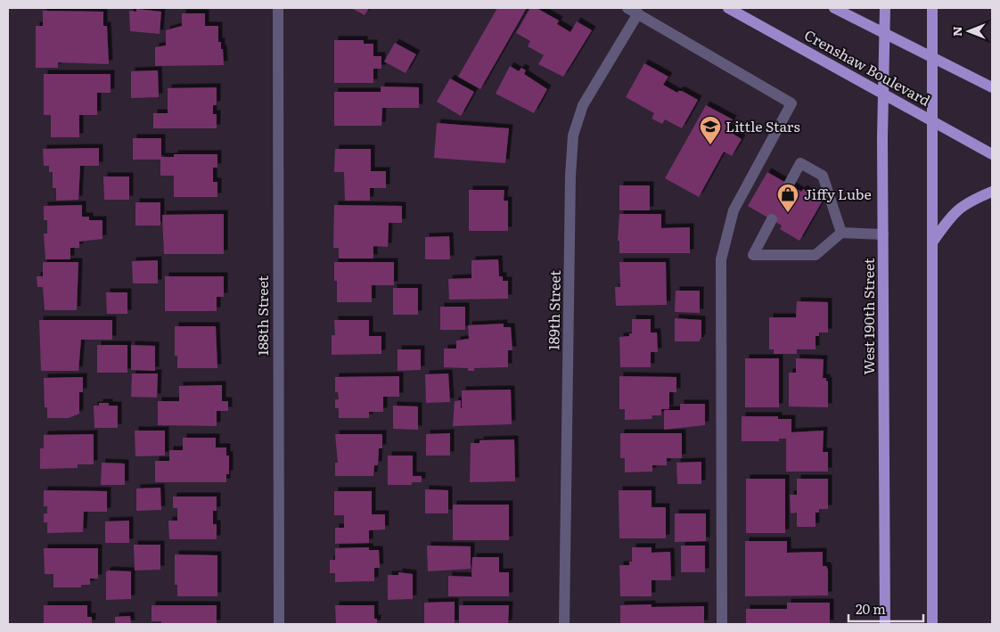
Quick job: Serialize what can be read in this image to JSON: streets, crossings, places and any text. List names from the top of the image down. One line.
{"streets":{"main road":["Crenshaw Boulevard","West 190th Street"],"street":["189th Street","188th Street"]},"crossings":[["Crenshaw Boulevard","West 190th Street"]],"places":{"school or university":["Little Stars"],"shop":["Jiffy Lube"]},"scale_bar":"20 m","north":"left"}
